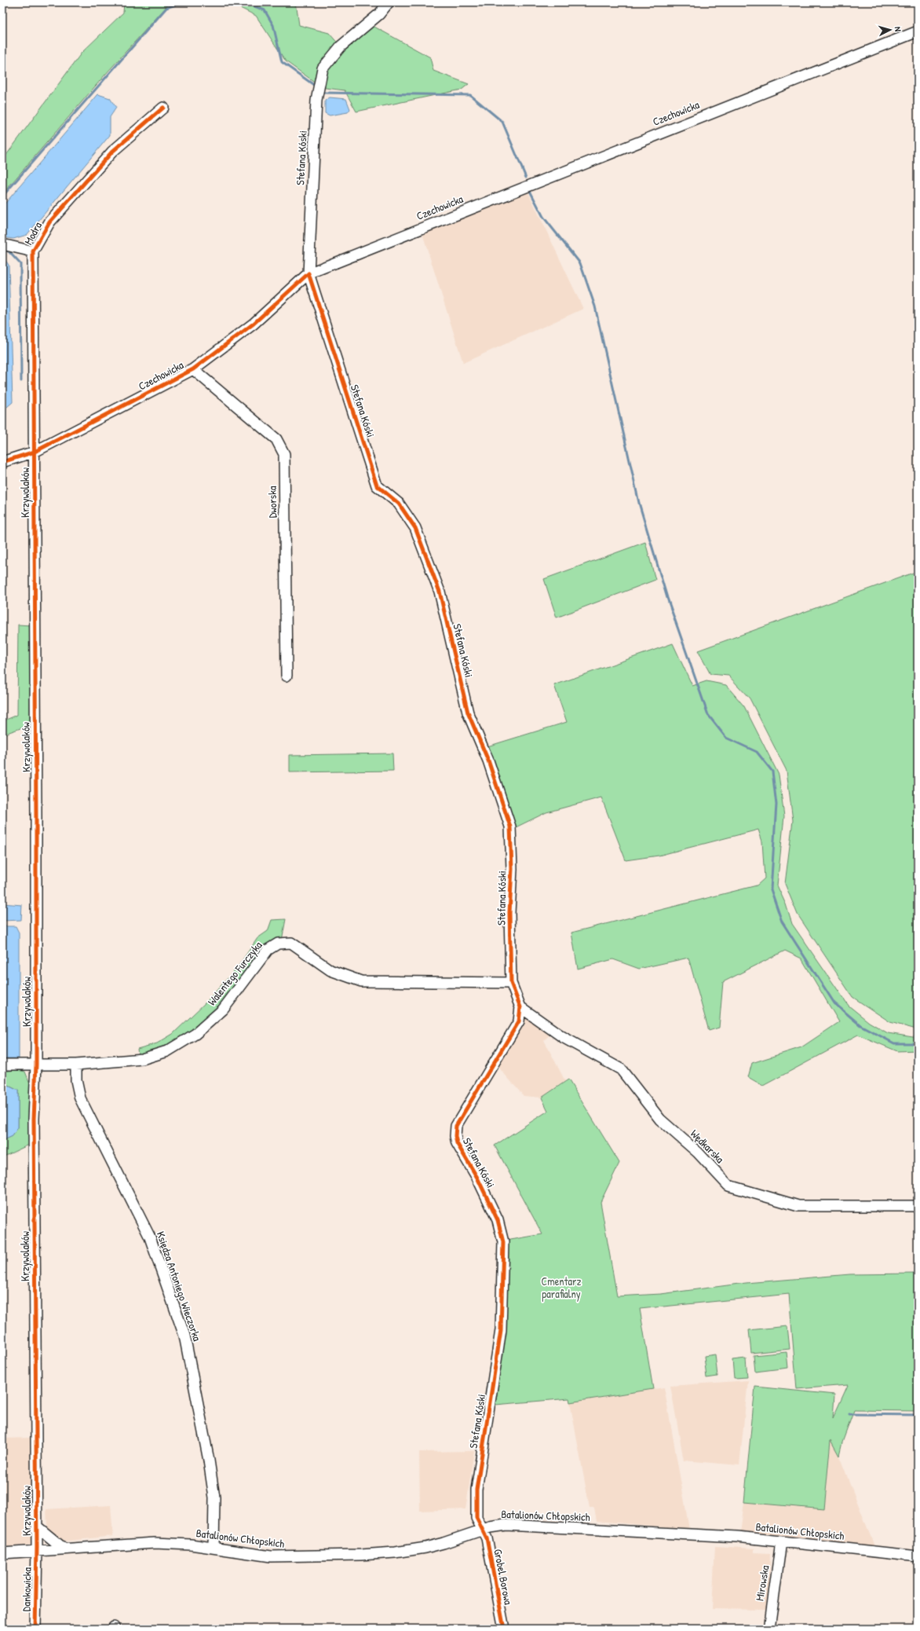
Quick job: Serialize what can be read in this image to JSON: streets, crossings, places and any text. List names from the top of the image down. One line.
{"streets":{"street":["Czechowicka","Stefana Kóski","Modra","Krzywolaków","Dworska","Walentego Furczyka","Wędkarska","Księdza Antoniego Wieczorka","Batalionów Chłopskich","Grobel Borowa","Mirowska","Dankowicka"]},"crossings":[["Czechowicka","Stefana Kóski"],["Czechowicka","Modra"],["Czechowicka","Krzywolaków"],["Czechowicka","Dworska"],["Stefana Kóski","Walentego Furczyka"],["Stefana Kóski","Wędkarska"],["Stefana Kóski","Batalionów Chłopskich"],["Stefana Kóski","Grobel Borowa"],["Modra","Krzywolaków"],["Krzywolaków","Walentego Furczyka"],["Krzywolaków","Batalionów Chłopskich"],["Krzywolaków","Dankowicka"],["Walentego Furczyka","Księdza Antoniego Wieczorka"],["Księdza Antoniego Wieczorka","Batalionów Chłopskich"],["Batalionów Chłopskich","Grobel Borowa"],["Batalionów Chłopskich","Mirowska"],["Batalionów Chłopskich","Dankowicka"]],"parks":["Cmentarz parafialny"],"north":"right"}
